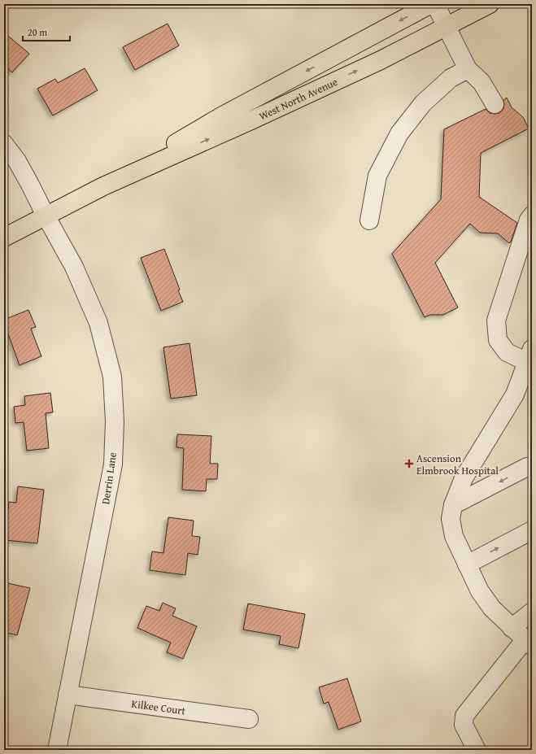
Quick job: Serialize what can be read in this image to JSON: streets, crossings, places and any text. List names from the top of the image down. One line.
{"streets":{"main road":["West North Avenue"],"street":["Derrin Lane","Kilkee Court"]},"crossings":[["West North Avenue","Derrin Lane"],["Derrin Lane","Kilkee Court"]],"places":{"health":["Ascension Elmbrook Hospital"]},"scale_bar":"20 m"}
